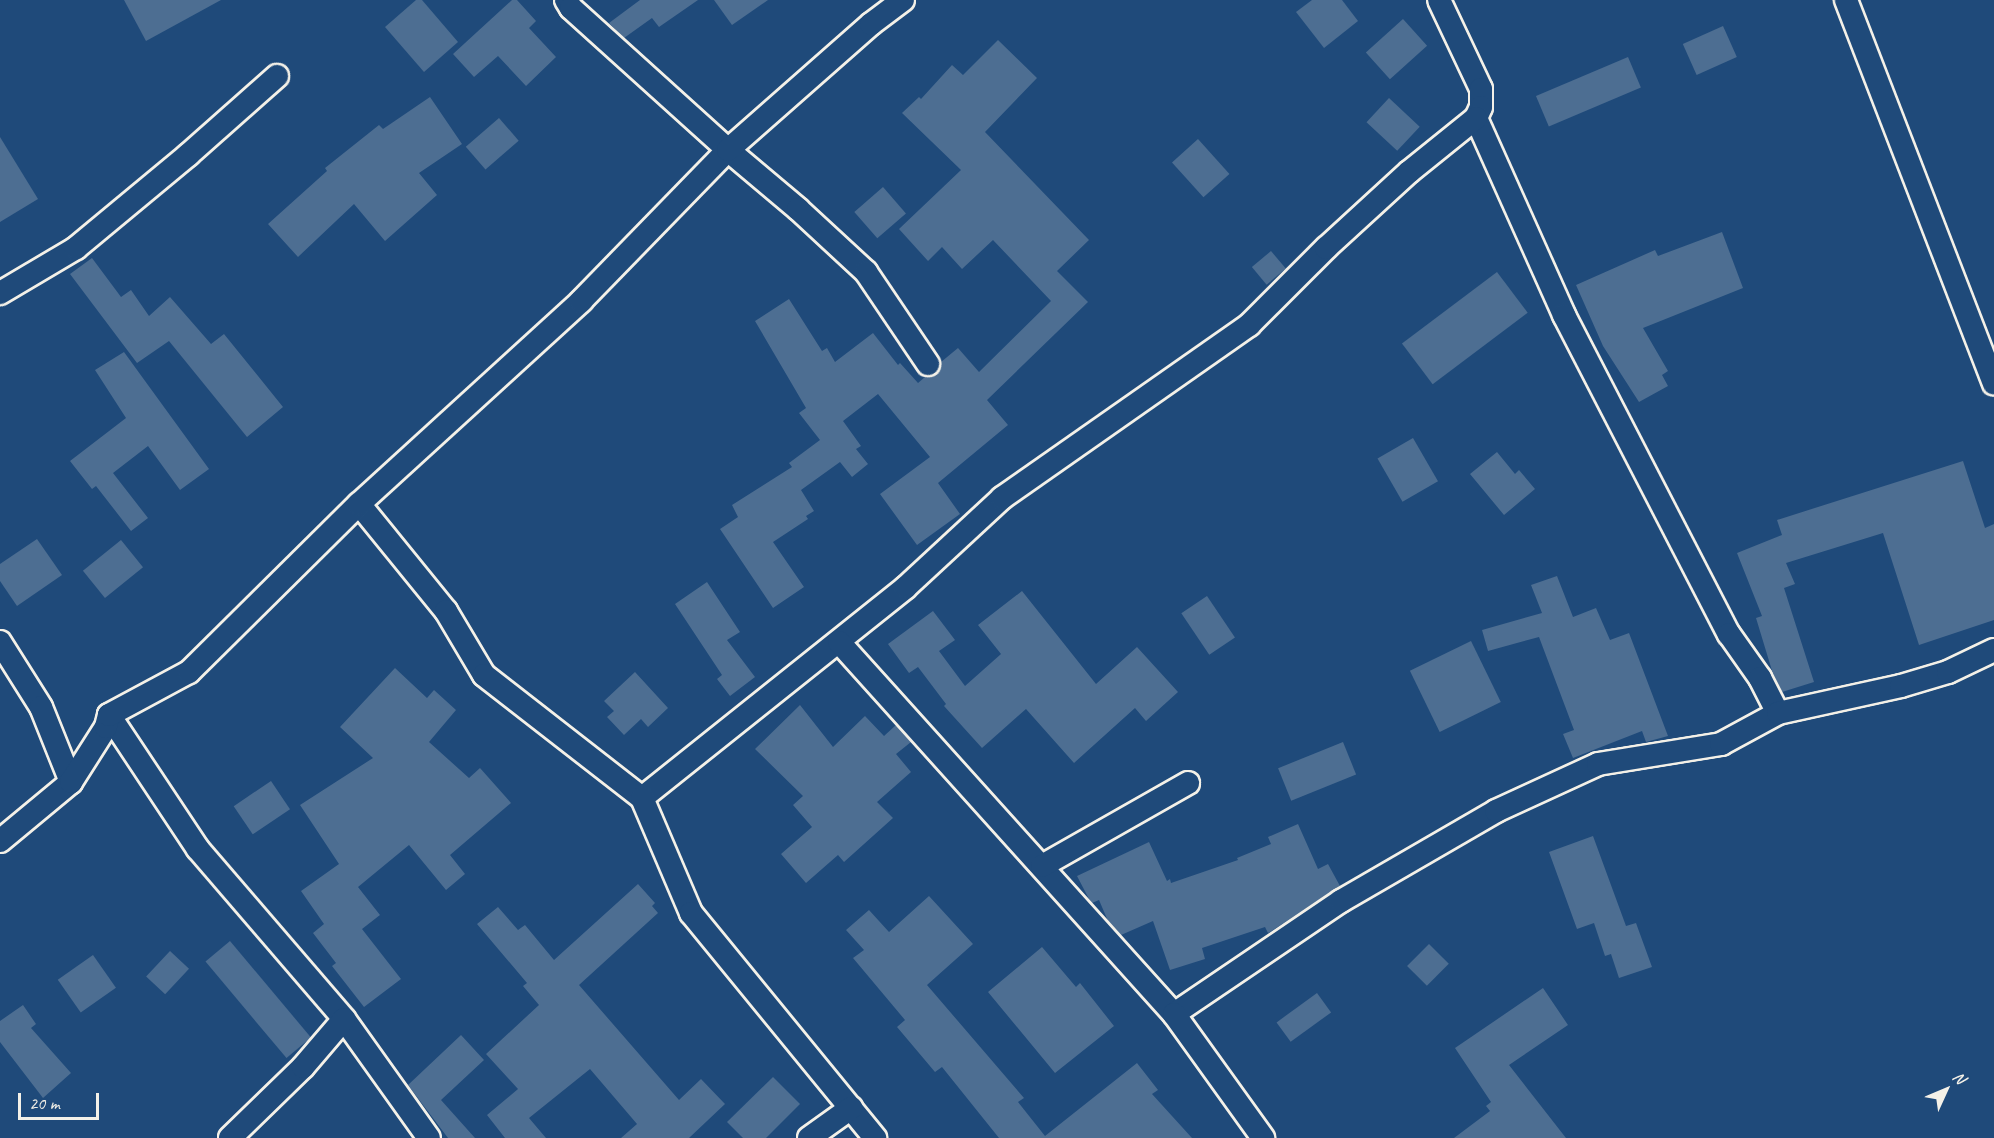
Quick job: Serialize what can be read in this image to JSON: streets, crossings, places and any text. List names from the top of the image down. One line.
{"scale_bar":"20 m","north":"top right"}
